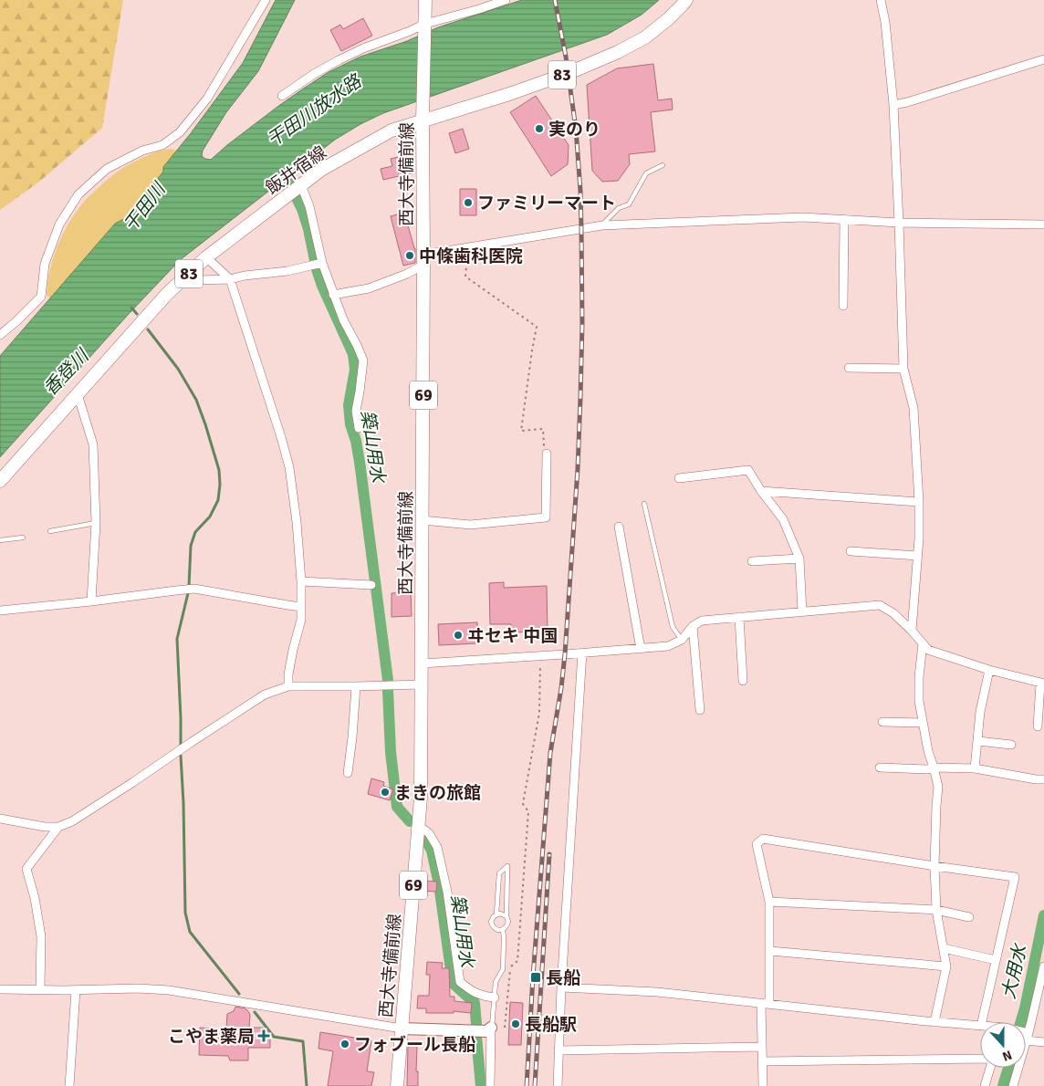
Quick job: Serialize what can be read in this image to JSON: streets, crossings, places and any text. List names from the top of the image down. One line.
{"streets":{"main road":["83","飯井宿線","西大寺備前線","69"]},"crossings":[["飯井宿線","西大寺備前線"]],"water":["干田川放水路","干田川","香登川","築山用水","大用水"],"places":{"other":["実のり","ファミリーマート","中條歯科医院","ヰセキ 中国","まきの旅館","長船駅","フォブール長船"],"transit":["長船"],"health":["こやま薬局"]},"north":"bottom"}
